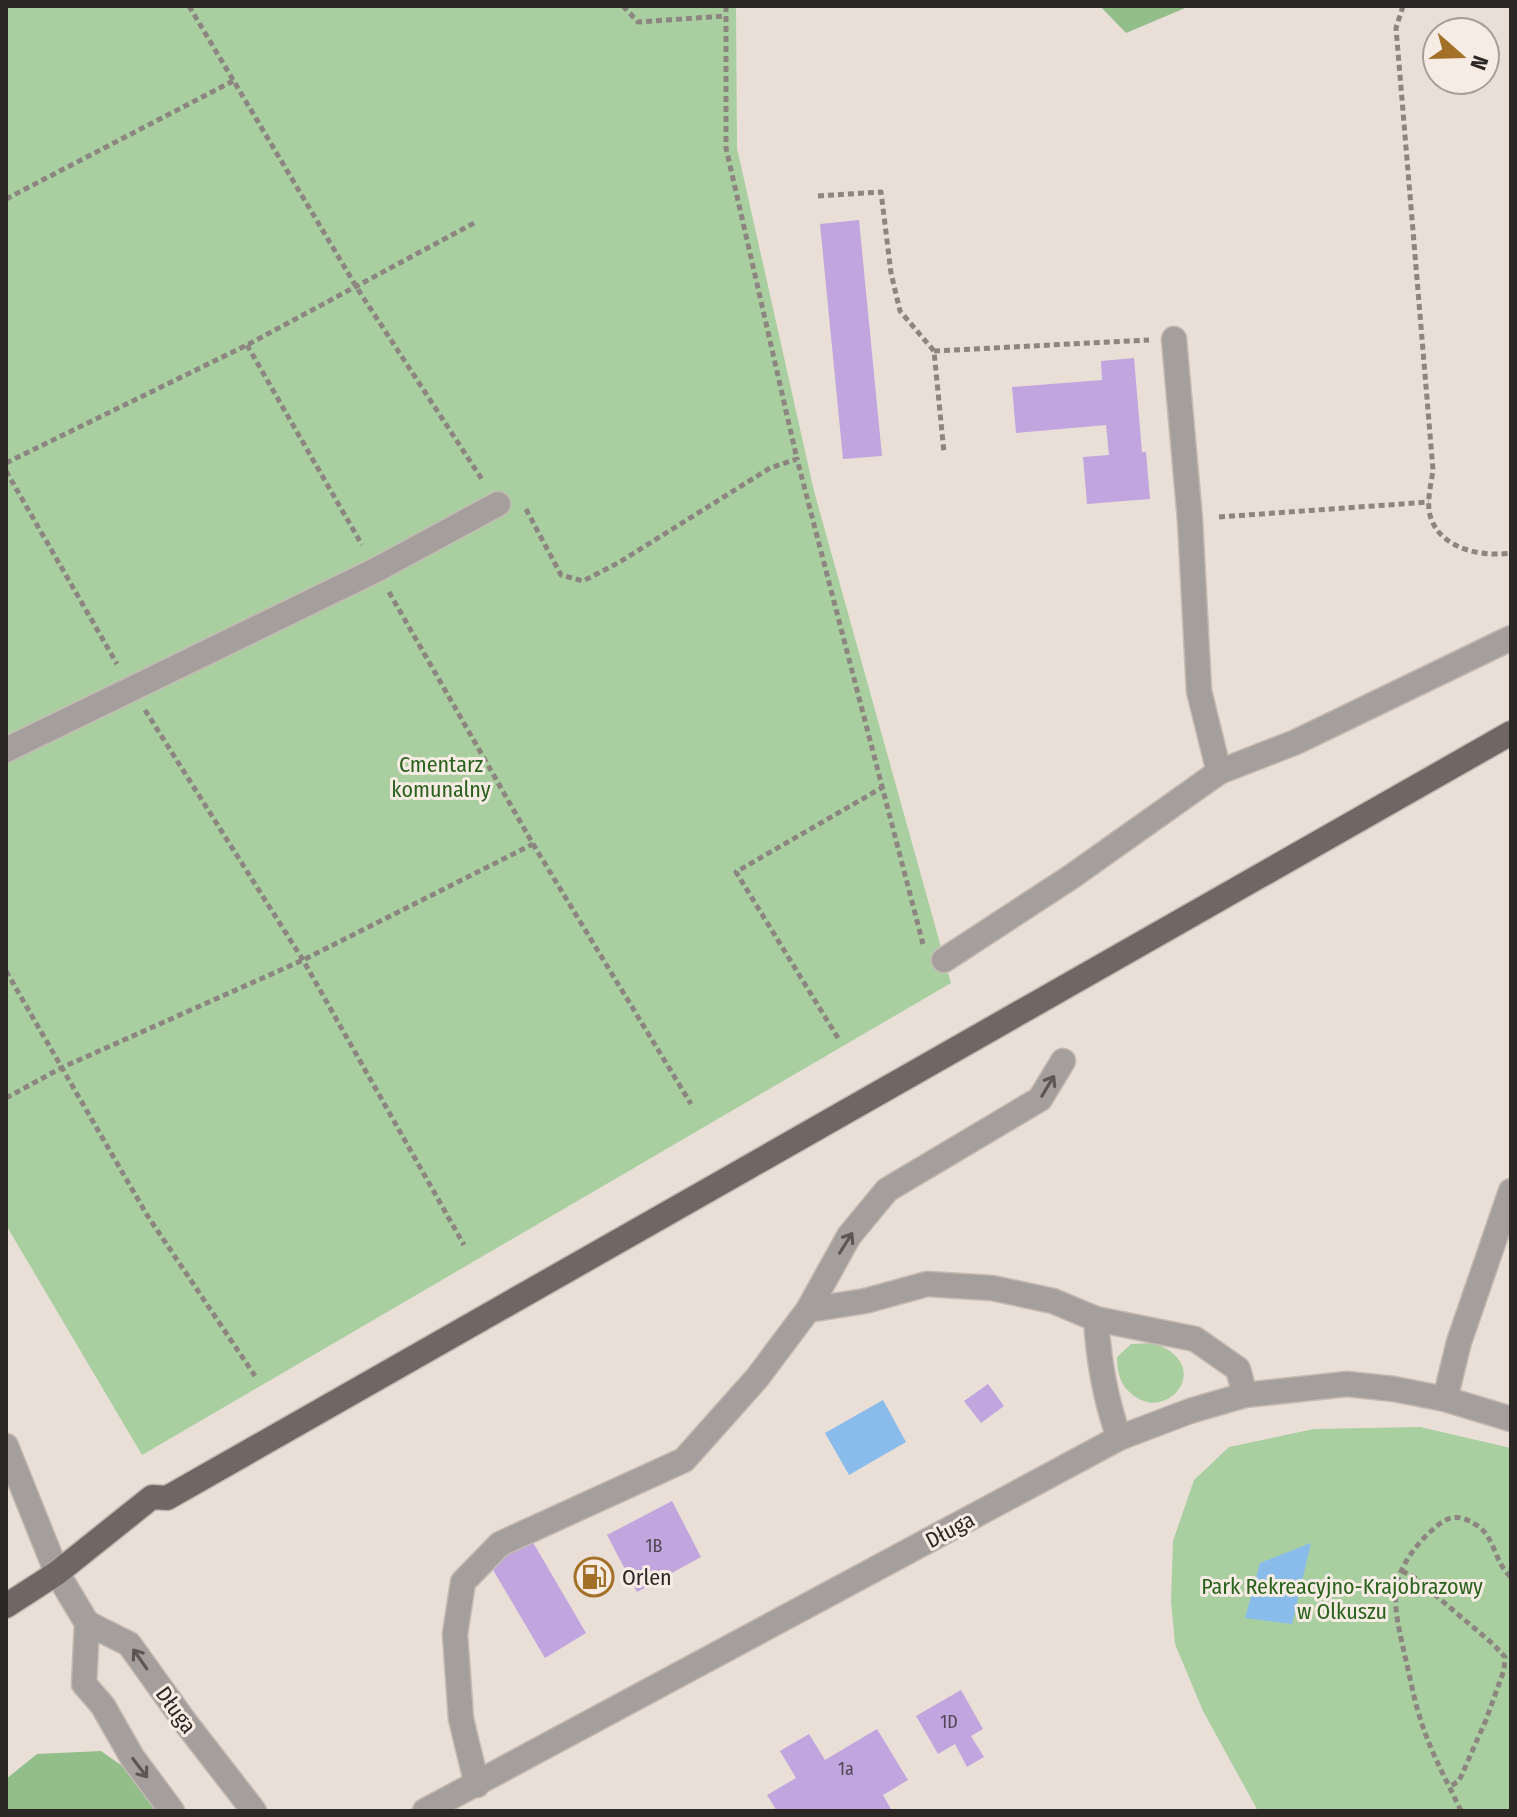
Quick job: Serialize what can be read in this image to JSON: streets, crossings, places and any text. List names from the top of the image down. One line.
{"streets":{"street":["Długa"]},"parks":["Cmentarz komunalny","Park Rekreacyjno-Krajobrazowy w Olkuszu"],"places":{"fuel station":["Orlen"]},"house_numbers":["1B","1D","1a"],"north":"right"}
